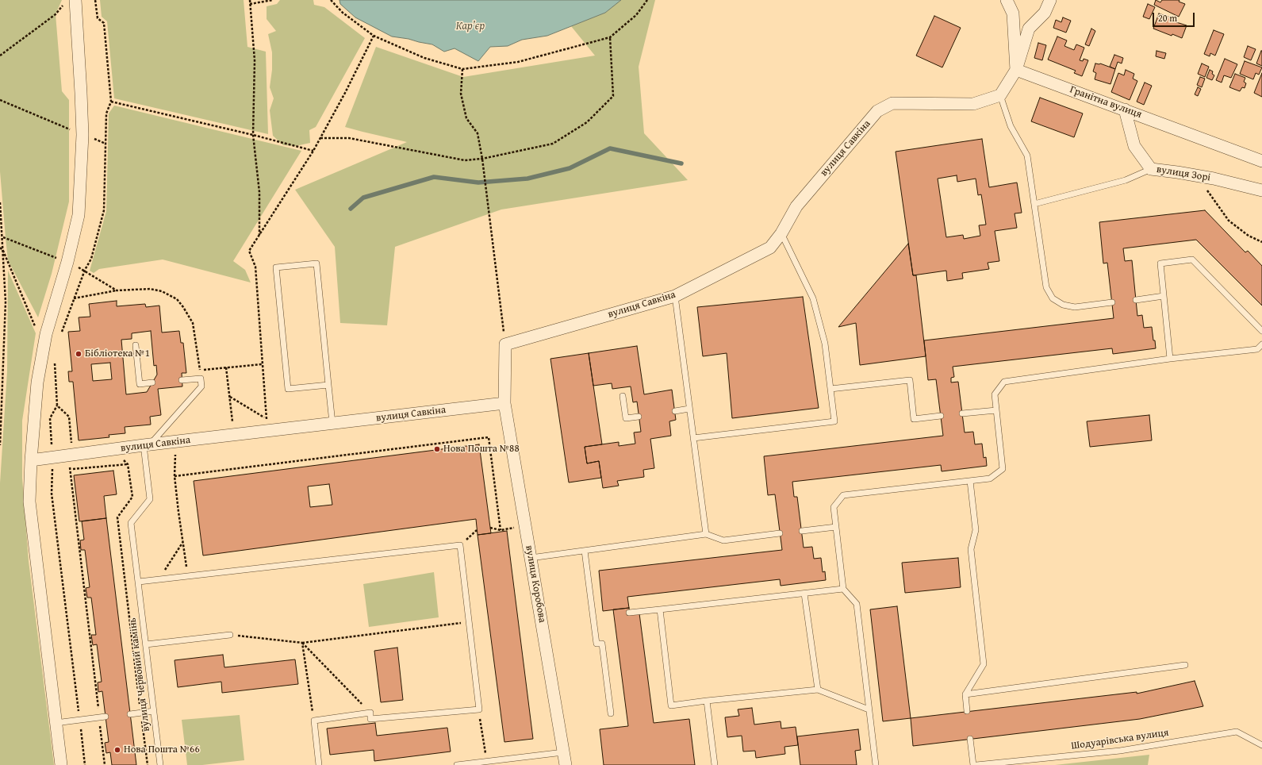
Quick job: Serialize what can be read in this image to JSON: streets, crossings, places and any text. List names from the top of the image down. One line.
{"streets":{"street":["Гранітна вулиця","вулиця Савкіна","вулиця Зорі","вулиця Коробова"],"lane":["вулиця Червоний камінь","Шодуарівська вулиця"]},"crossings":[["Гранітна вулиця","вулиця Зорі"],["вулиця Савкіна","вулиця Коробова"],["вулиця Савкіна","вулиця Червоний камінь"]],"water":["Кар’єр"],"places":["Бібліотека №1","Нова Пошта №88","Нова Пошта №66"],"scale_bar":"20 m"}
